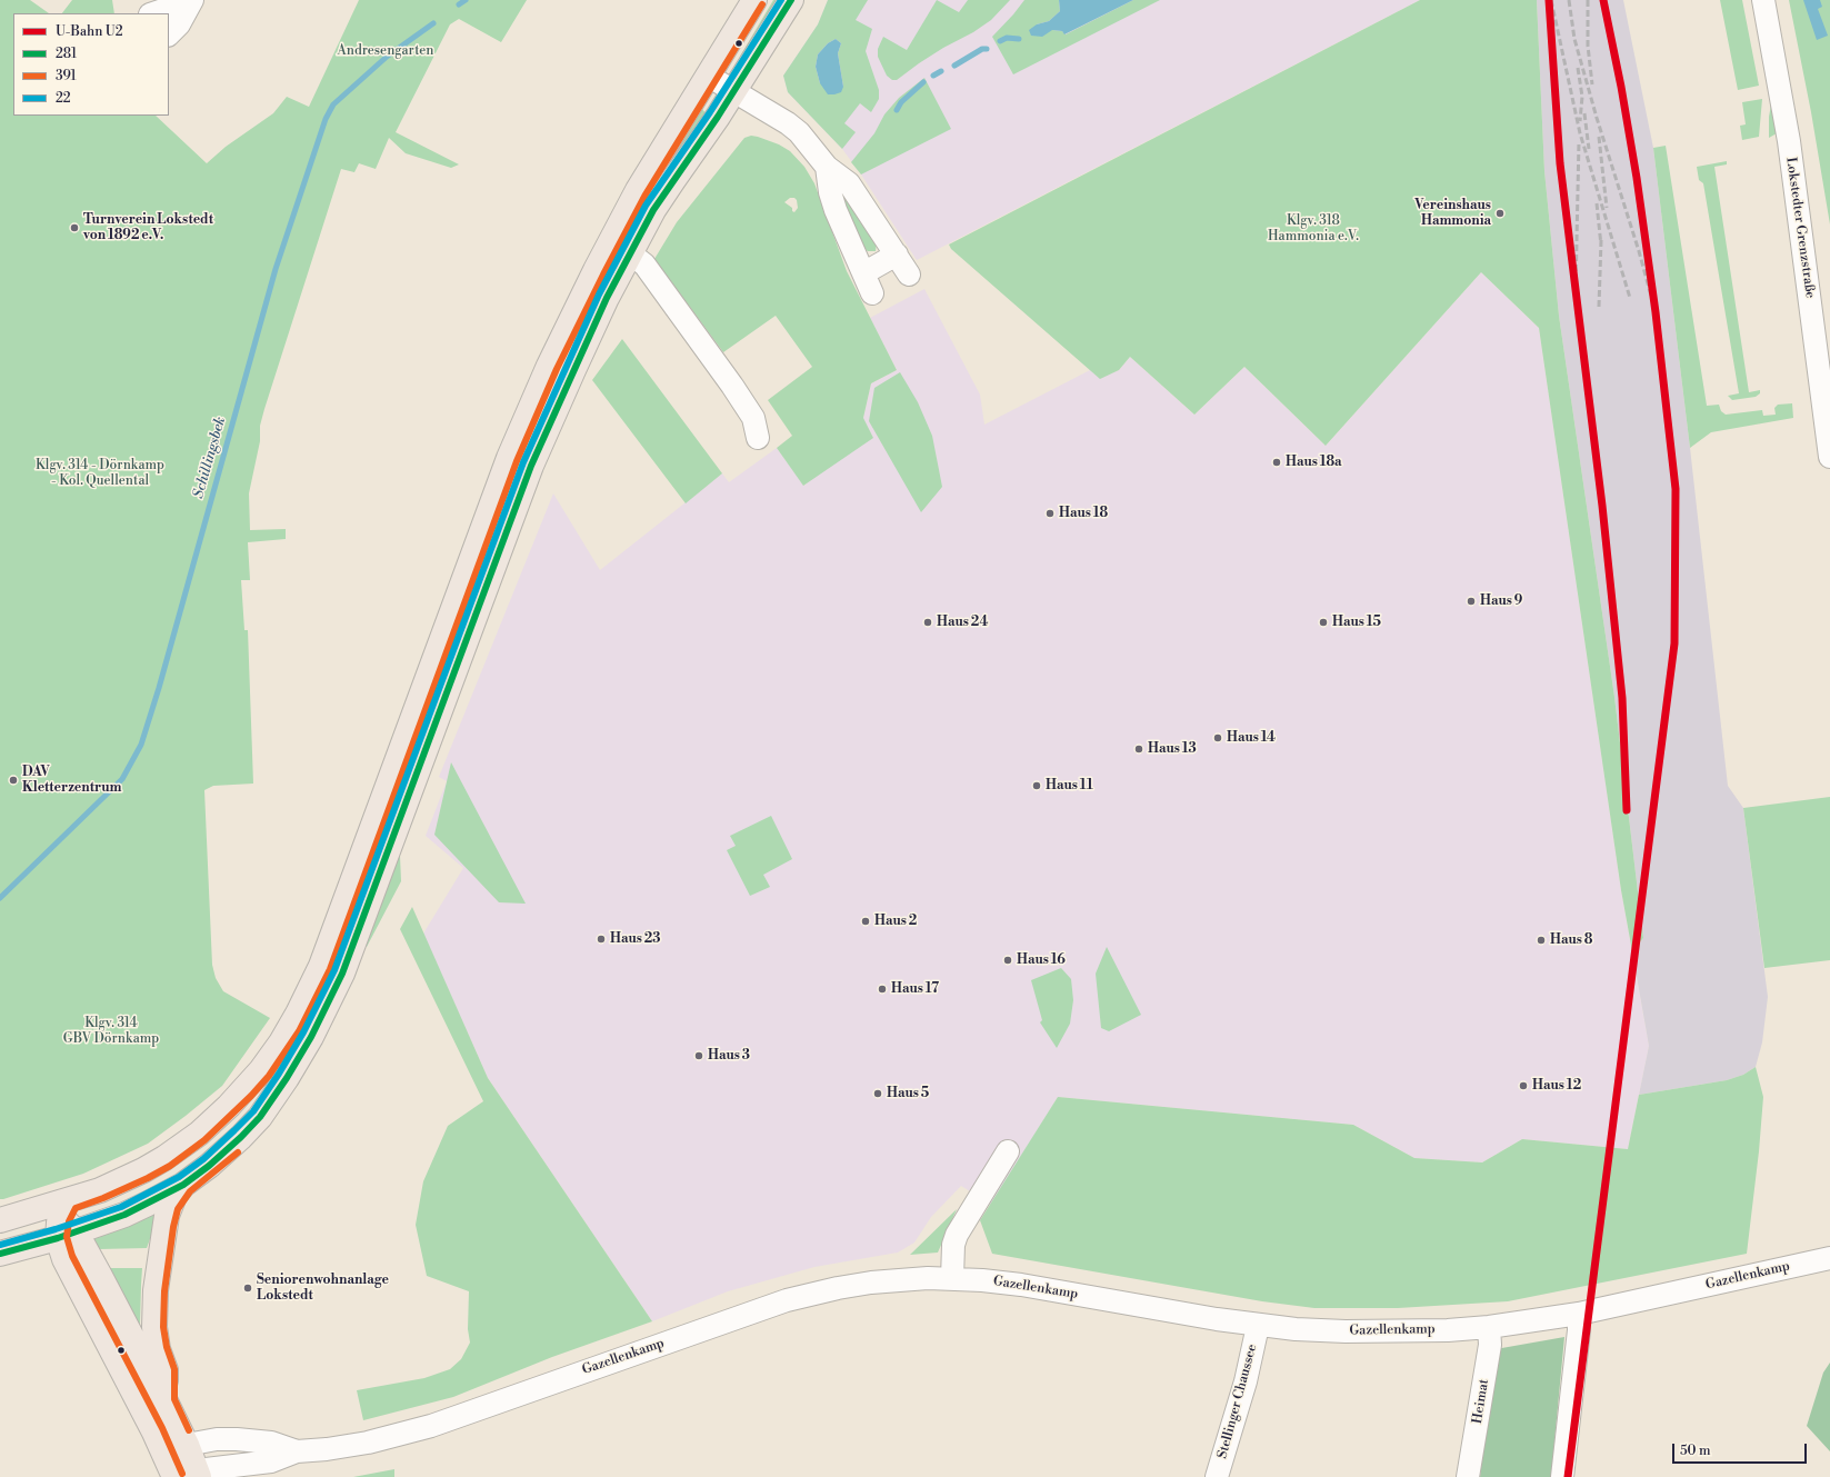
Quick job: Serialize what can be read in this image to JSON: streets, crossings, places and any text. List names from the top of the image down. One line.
{"streets":{"street":["Lokstedter Grenzstraße","Gazellenkamp","Stellinger Chaussee","Heimat"]},"crossings":[["Gazellenkamp","Stellinger Chaussee"],["Gazellenkamp","Heimat"]],"water":["Schillingsbek"],"parks":["Andresengarten","Klgv. 318 Hammonia e.V.","Klgv. 314 - Dörnkamp - Kol. Quellental","Klgv. 314 GBV Dörnkamp"],"places":["Vereinshaus Hammonia","Turnverein Lokstedt von 1892 e.V.","Haus 18a","Haus 18","Haus 9","Haus 24","Haus 15","Haus 14","Haus 13","DAV Kletterzentrum","Haus 11","Haus 2","Haus 23","Haus 8","Haus 16","Haus 17","Haus 3","Haus 12","Haus 5","Seniorenwohnanlage Lokstedt"],"lines":["metro line U2","transit line 281","transit line 22","transit line 391"],"legend":["U-Bahn U2","281","391","22"],"scale_bar":"50 m"}
